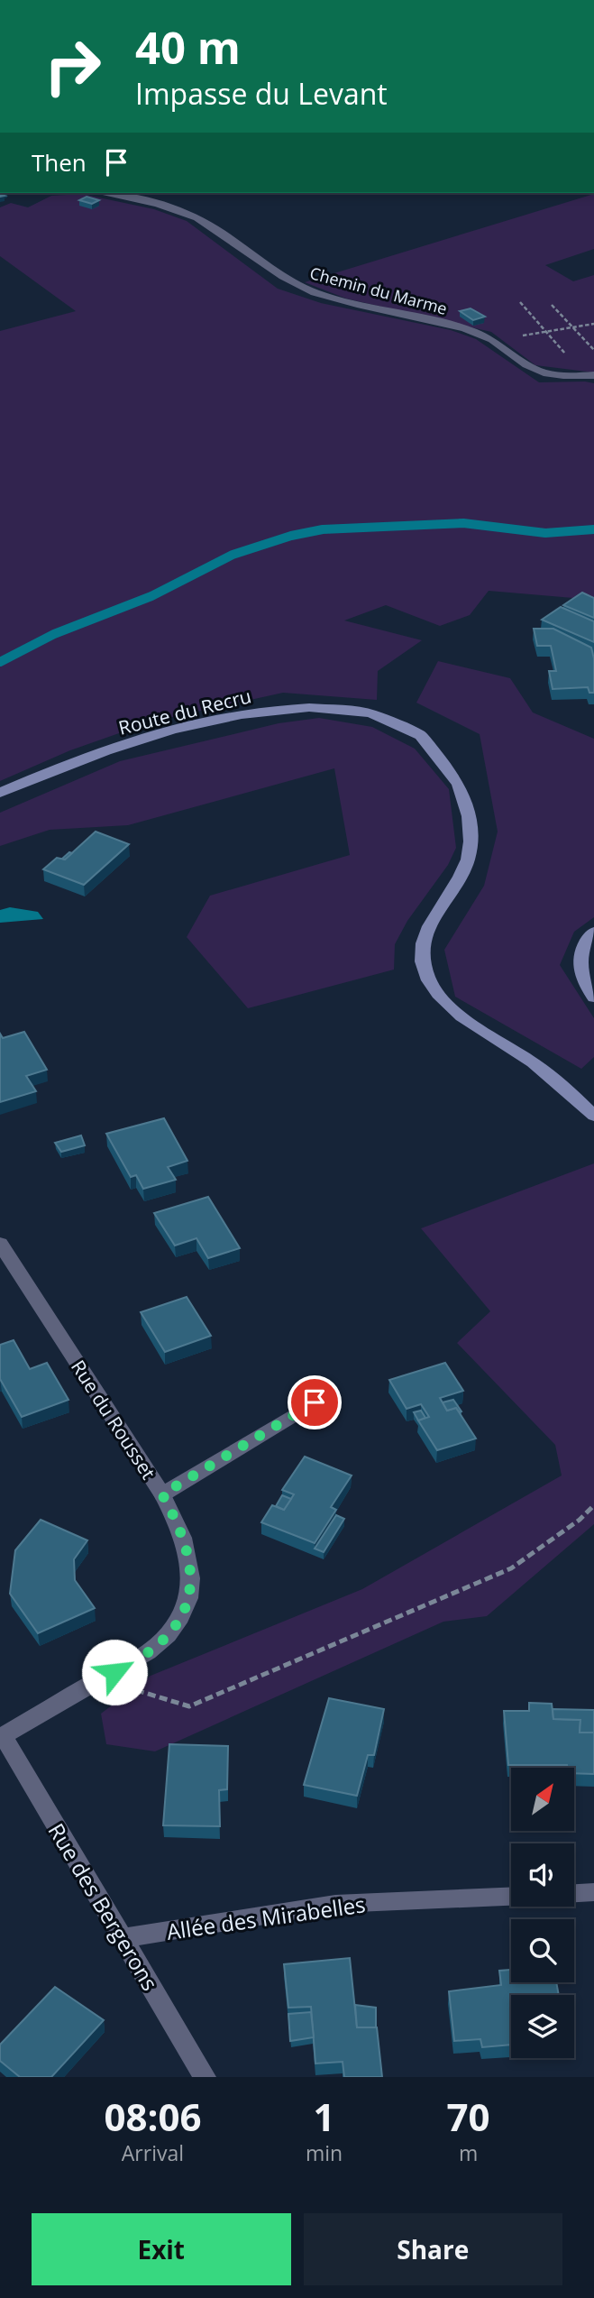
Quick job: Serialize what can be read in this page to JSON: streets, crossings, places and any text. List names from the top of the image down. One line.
{"streets":{"street":["Chemin du Marme","Route du Recru","Rue du Rousset","Rue des Bergerons","Allée des Mirabelles"]},"crossings":[["Rue du Rousset","Rue des Bergerons"],["Rue des Bergerons","Allée des Mirabelles"]],"north":"top right","page":{"turn":["40 m","Impasse du Levant"],"then":"Then","eta":["08:06","Arrival","1","min","70","m"],"buttons":["Exit","Share"]}}
